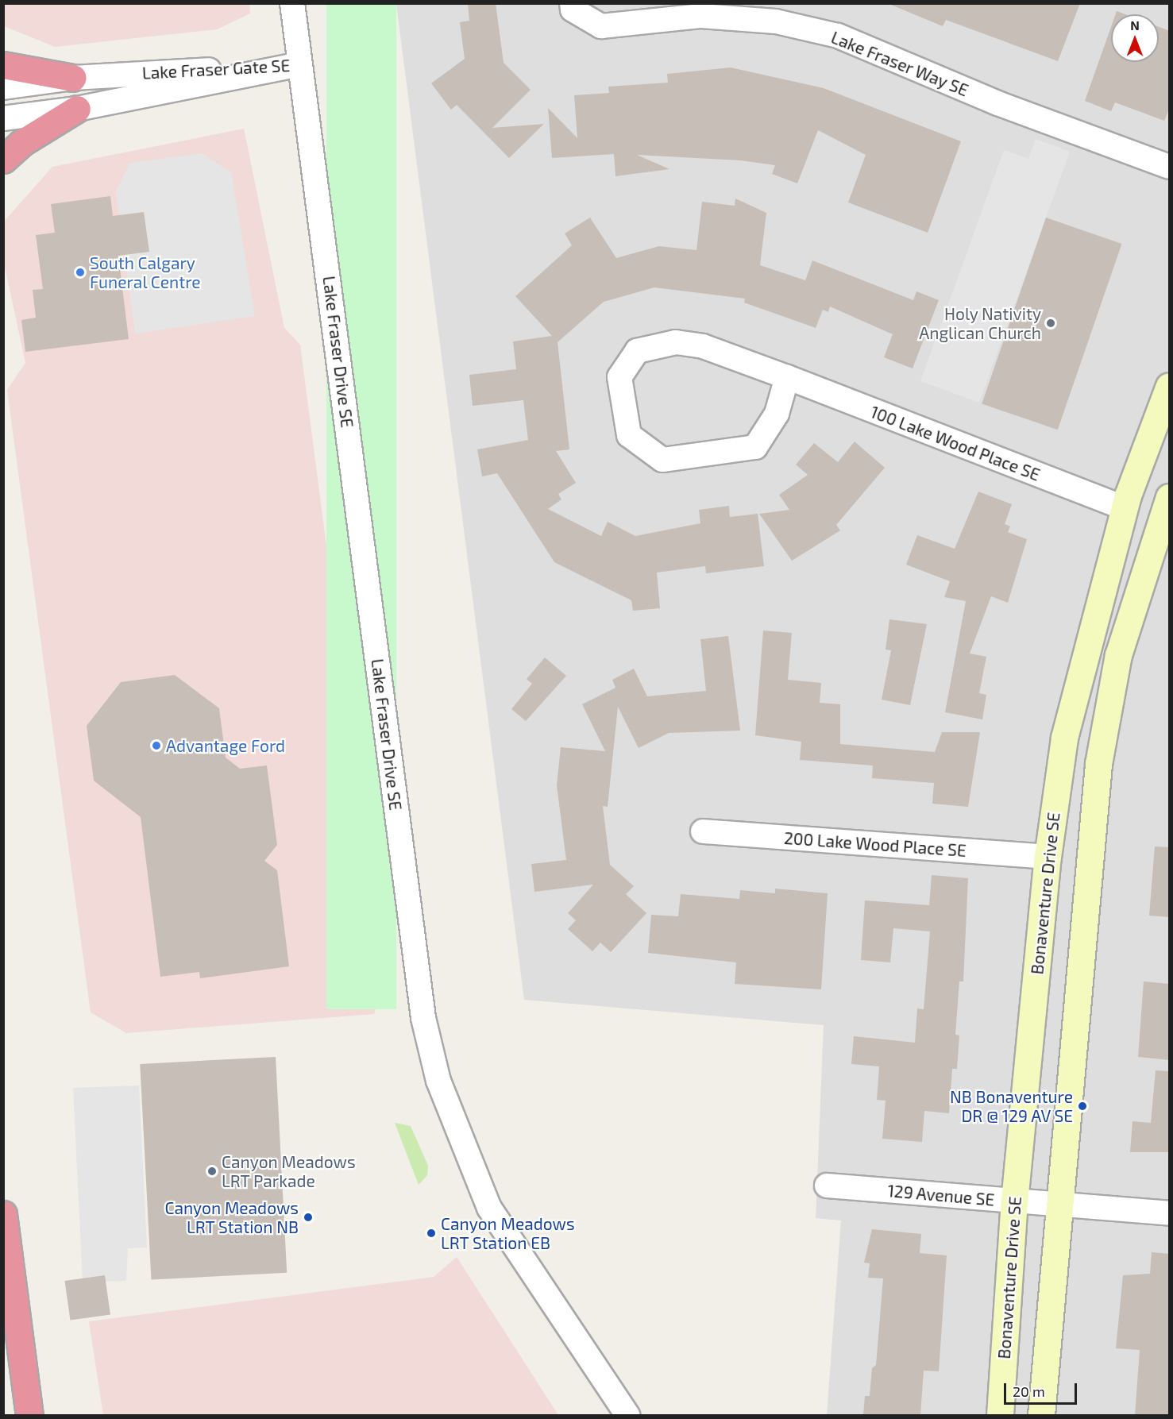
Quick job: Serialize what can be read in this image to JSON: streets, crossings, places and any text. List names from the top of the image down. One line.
{"streets":{"street":["Lake Fraser Way SE","Lake Fraser Gate SE","Lake Fraser Drive SE","100 Lake Wood Place SE","200 Lake Wood Place SE","Bonaventure Drive SE","129 Avenue SE"]},"crossings":[["Lake Fraser Gate SE","Lake Fraser Drive SE"],["100 Lake Wood Place SE","Bonaventure Drive SE"],["200 Lake Wood Place SE","Bonaventure Drive SE"],["Bonaventure Drive SE","129 Avenue SE"]],"places":["South Calgary Funeral Centre","Holy Nativity Anglican Church","Advantage Ford","NB Bonaventure DR @ 129 AV SE","Canyon Meadows LRT Parkade","Canyon Meadows LRT Station NB","Canyon Meadows LRT Station EB"],"scale_bar":"20 m","north":"top"}
